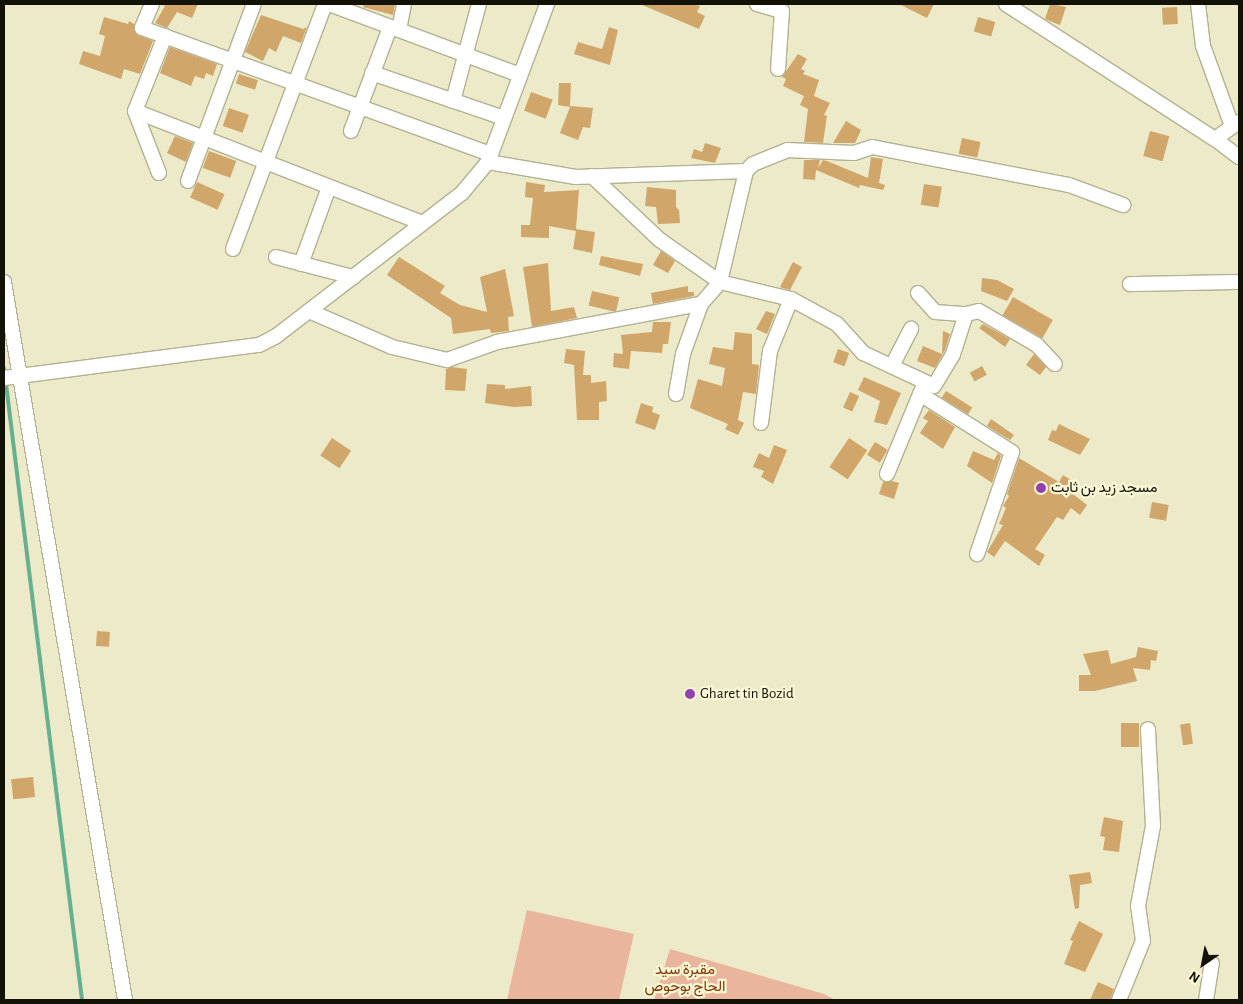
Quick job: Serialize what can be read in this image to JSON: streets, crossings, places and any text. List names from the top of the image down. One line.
{"parks":["مقبرة سيد الحاج بوحوص"],"places":["مسجد زيد بن ثابت","Gharet tin Bozid"],"north":"bottom left"}
